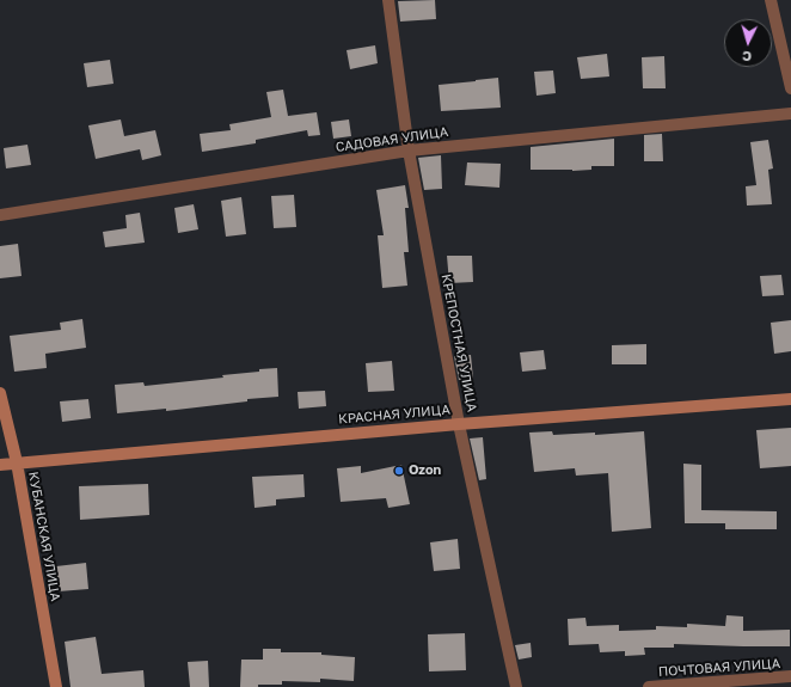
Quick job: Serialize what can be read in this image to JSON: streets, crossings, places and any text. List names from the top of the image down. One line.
{"streets":{"street":["САДОВАЯ УЛИЦА","КРЕПОСТНАЯ УЛИЦА","КРАСНАЯ УЛИЦА","КУБАНСКАЯ УЛИЦА","ПОЧТОВАЯ УЛИЦА"]},"crossings":[["САДОВАЯ УЛИЦА","КРЕПОСТНАЯ УЛИЦА"],["КРЕПОСТНАЯ УЛИЦА","КРАСНАЯ УЛИЦА"],["КРАСНАЯ УЛИЦА","КУБАНСКАЯ УЛИЦА"]],"places":["Ozon"],"north":"bottom"}
